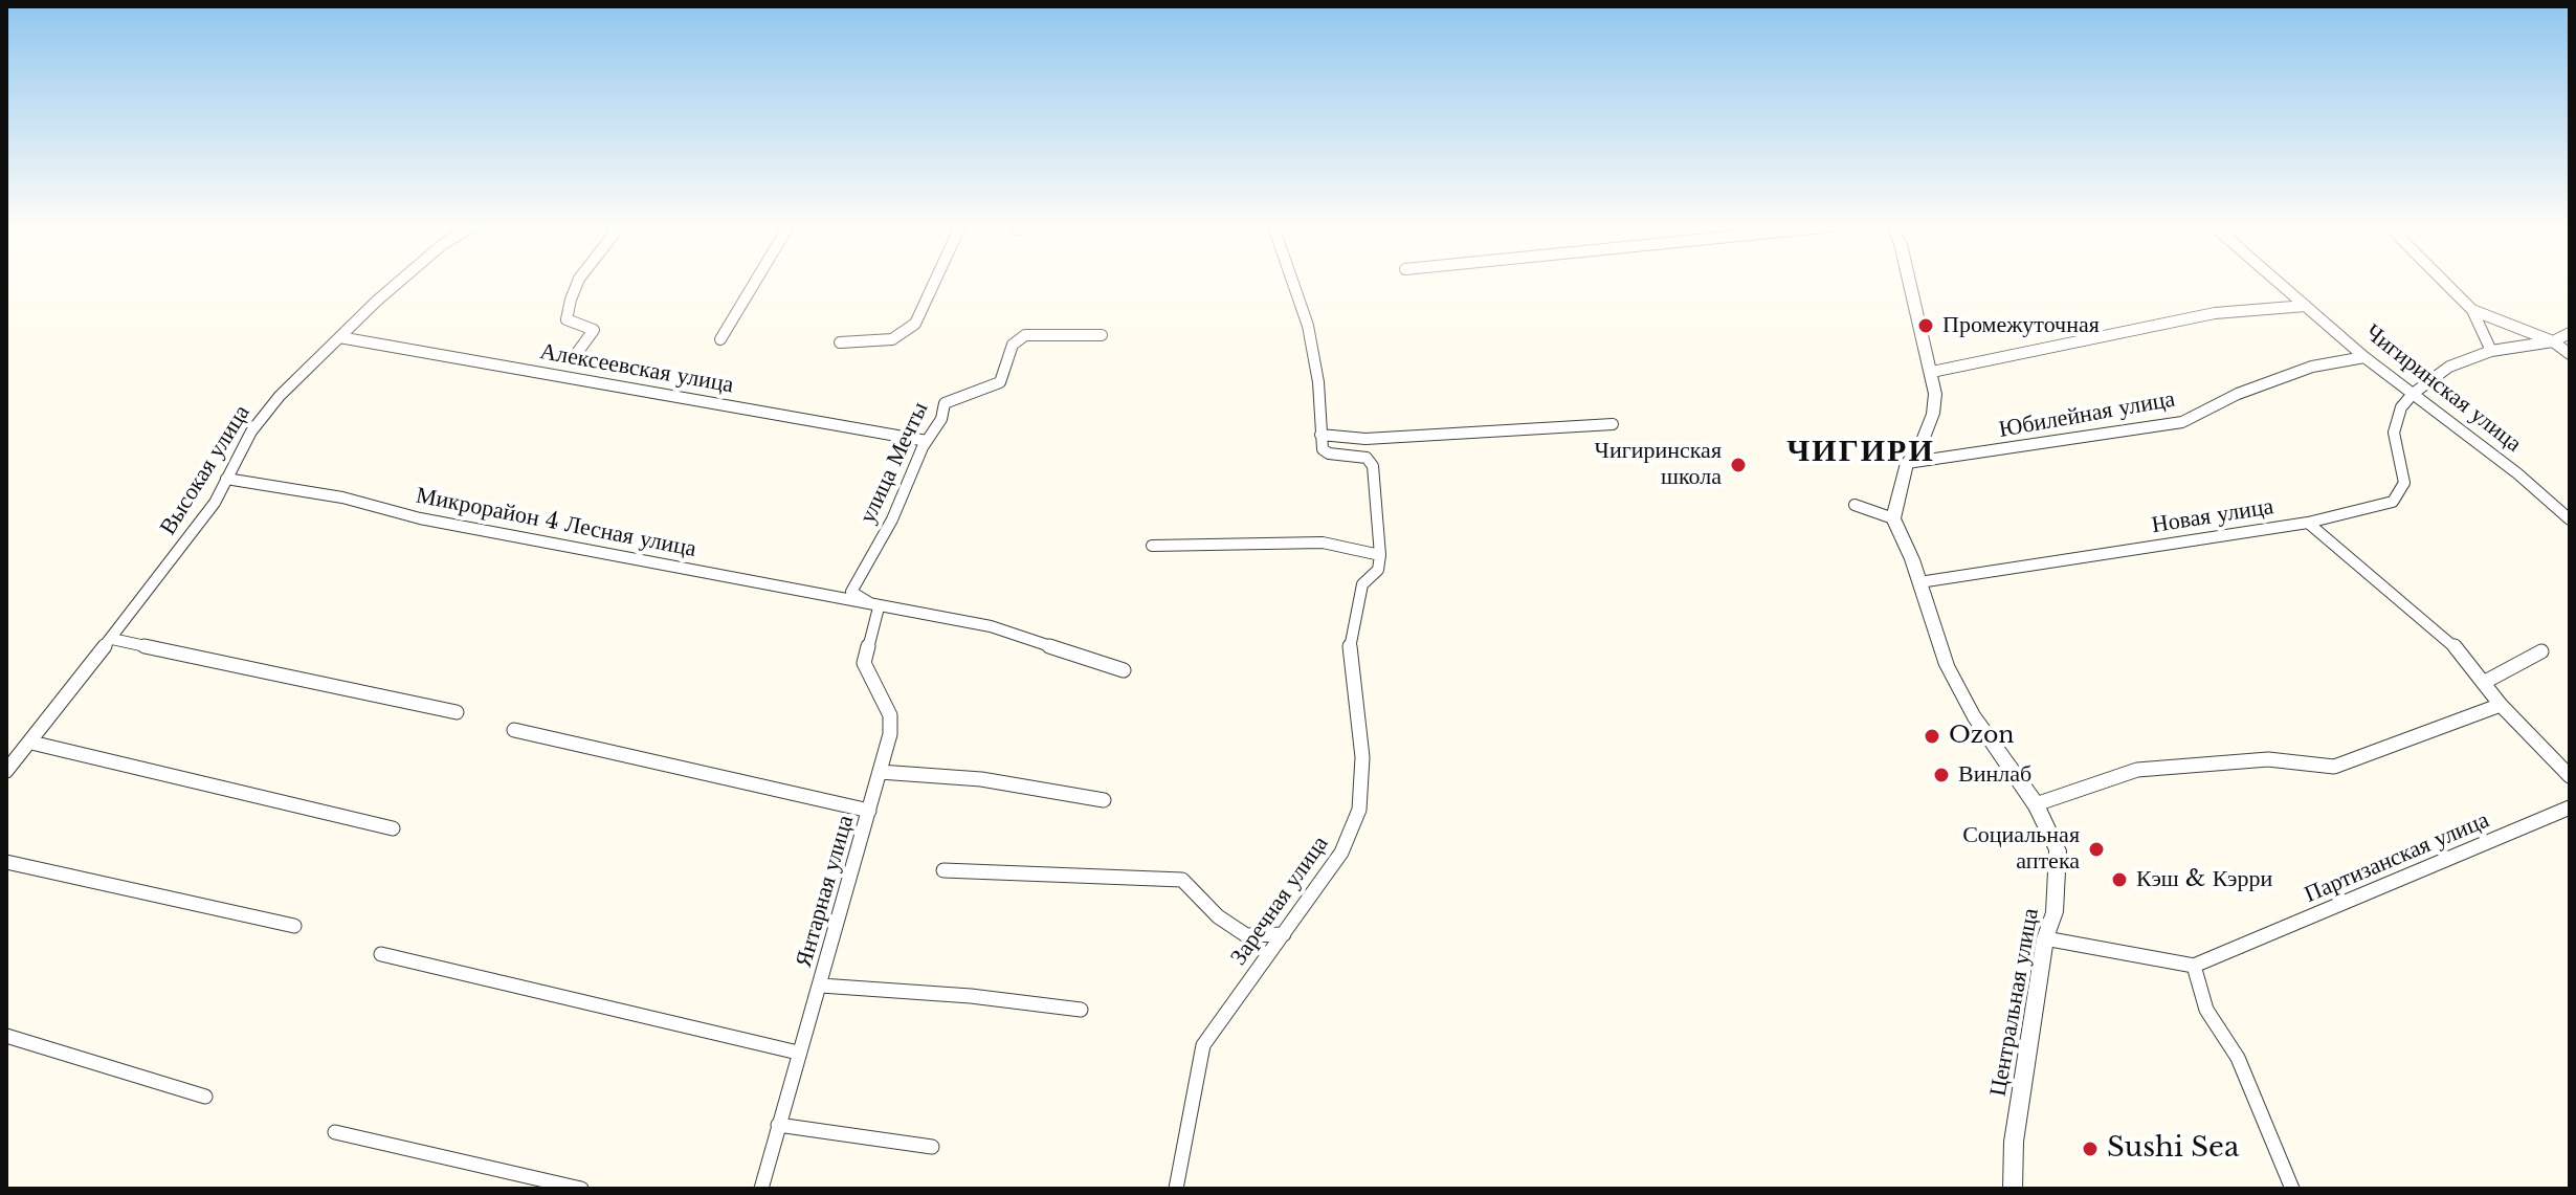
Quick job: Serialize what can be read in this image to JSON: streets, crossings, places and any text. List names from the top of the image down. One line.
{"streets":{"street":["Алексеевская улица","Чигиринская улица","Юбилейная улица","улица Мечты","Высокая улица","Новая улица","Микрорайон 4 Лесная улица","Партизанская улица","Янтарная улица","Заречная улица","Центральная улица"]},"crossings":[["Алексеевская улица","улица Мечты"],["Алексеевская улица","Высокая улица"],["Чигиринская улица","Юбилейная улица"],["Чигиринская улица","Новая улица"],["улица Мечты","Микрорайон 4 Лесная улица"],["улица Мечты","Янтарная улица"],["Высокая улица","Микрорайон 4 Лесная улица"],["Новая улица","Центральная улица"],["Микрорайон 4 Лесная улица","Янтарная улица"]],"districts":["ЧИГИРИ"],"places":["Промежуточная","Чигиринская школа","Ozon","Винлаб","Социальная аптека","Кэш & Кэрри","Sushi Sea"]}
